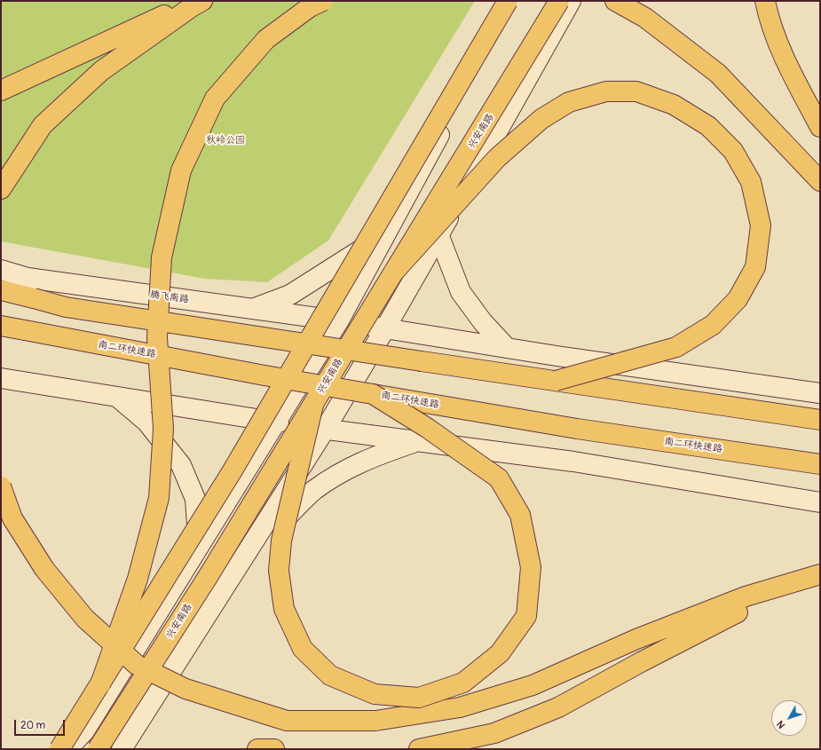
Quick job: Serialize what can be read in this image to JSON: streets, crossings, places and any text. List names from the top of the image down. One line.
{"streets":{"main road":["兴安南路","腾飞南路","南二环快速路"]},"crossings":[["兴安南路","腾飞南路"]],"parks":["秋岭公园"],"scale_bar":"20 m","north":"bottom left"}
